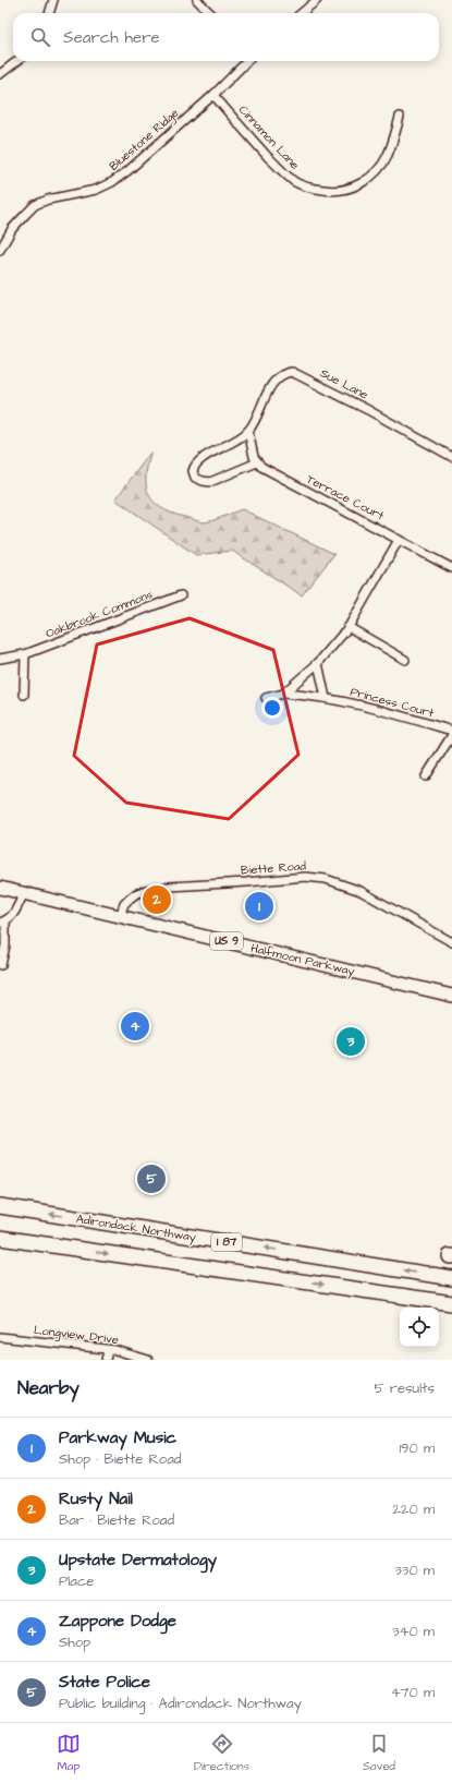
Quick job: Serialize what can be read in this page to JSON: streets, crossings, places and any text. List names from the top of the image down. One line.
{"streets":{"highway":["Adirondack Northway","I 87"],"main road":["US 9","Halfmoon Parkway"],"street":["Cinnamon Lane","Bluestone Ridge","Sue Lane","Terrace Court","Oakbrook Commons","Princess Court","Biette Road","Longview Drive"]},"crossings":[["Cinnamon Lane","Bluestone Ridge"],["Terrace Court","Princess Court"],["Biette Road","Halfmoon Parkway"]],"page":{"search":"Search here","pins":["2","1","4","3","5"],"heading":["Nearby","5 results"],"list":[{"mark":"1","name":"Parkway Music","note":"Shop · Biette Road","value":"190 m"},{"mark":"2","name":"Rusty Nail","note":"Bar · Biette Road","value":"220 m"},{"mark":"3","name":"Upstate Dermatology","note":"Place","value":"330 m"},{"mark":"4","name":"Zappone Dodge","note":"Shop","value":"340 m"},{"mark":"5","name":"State Police","note":"Public building · Adirondack Northway","value":"470 m"}],"nav":["Map","Directions","Saved"]}}
